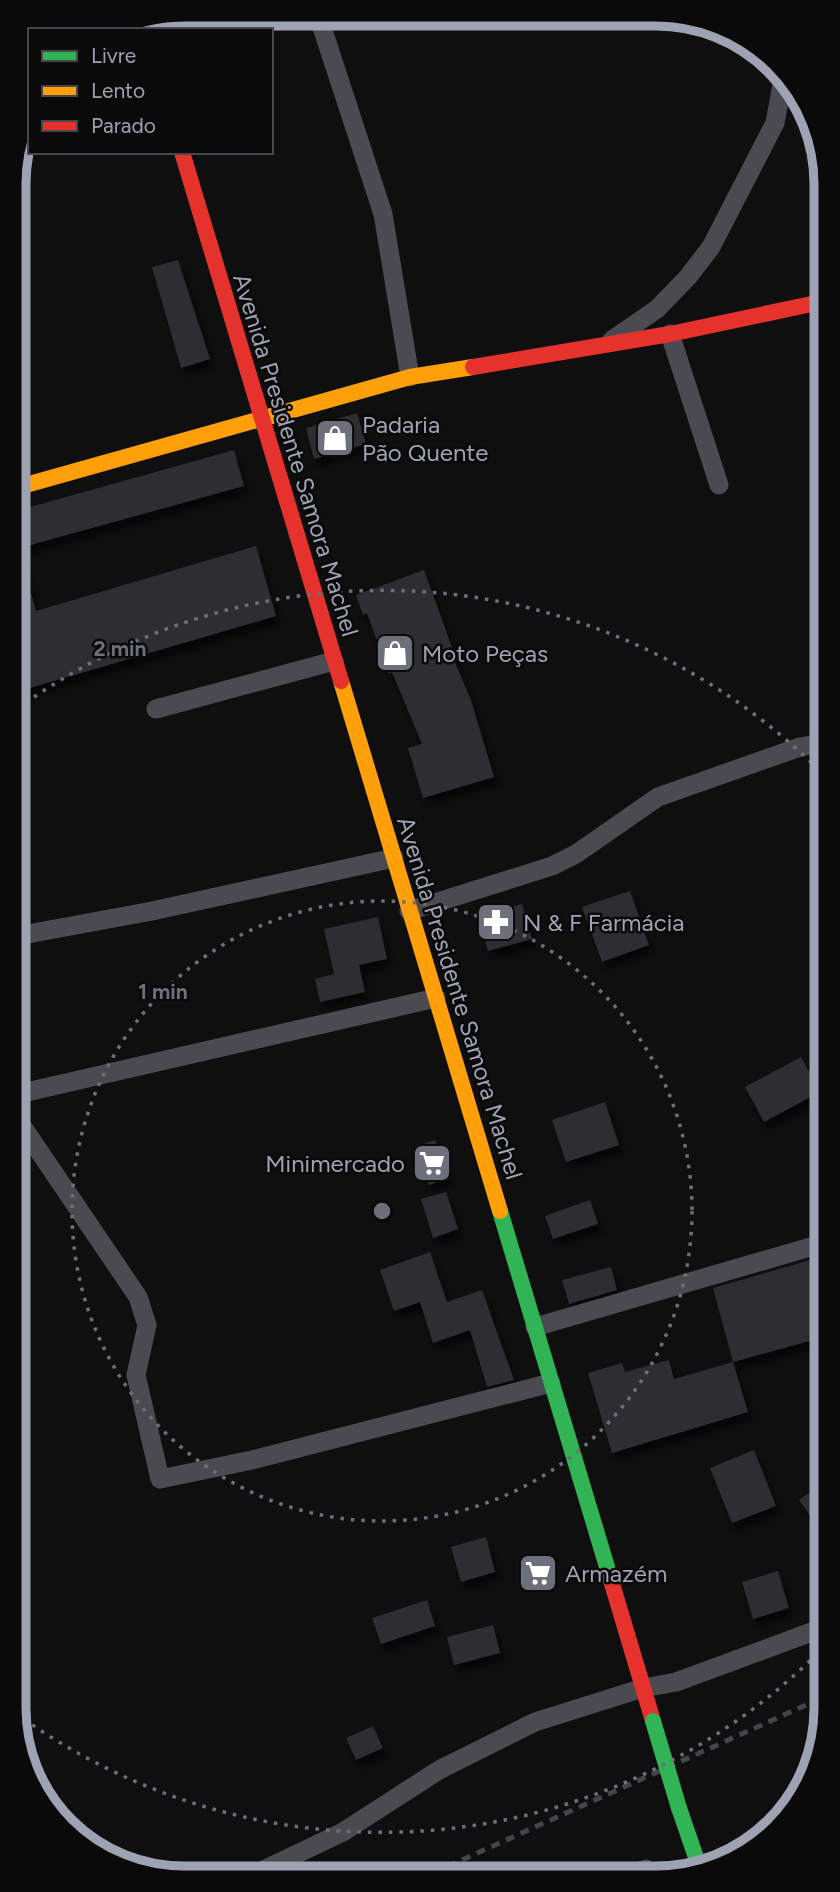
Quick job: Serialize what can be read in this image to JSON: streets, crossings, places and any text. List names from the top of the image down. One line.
{"streets":{"main road":["Avenida Presidente Samora Machel"]},"places":{"shop":["Padaria Pão Quente","Moto Peças"],"pharmacy":["N & F Farmácia"],"supermarket":["Minimercado","Armazém"]},"legend":["Livre","Lento","Parado"],"rings":["2 min","1 min"]}
